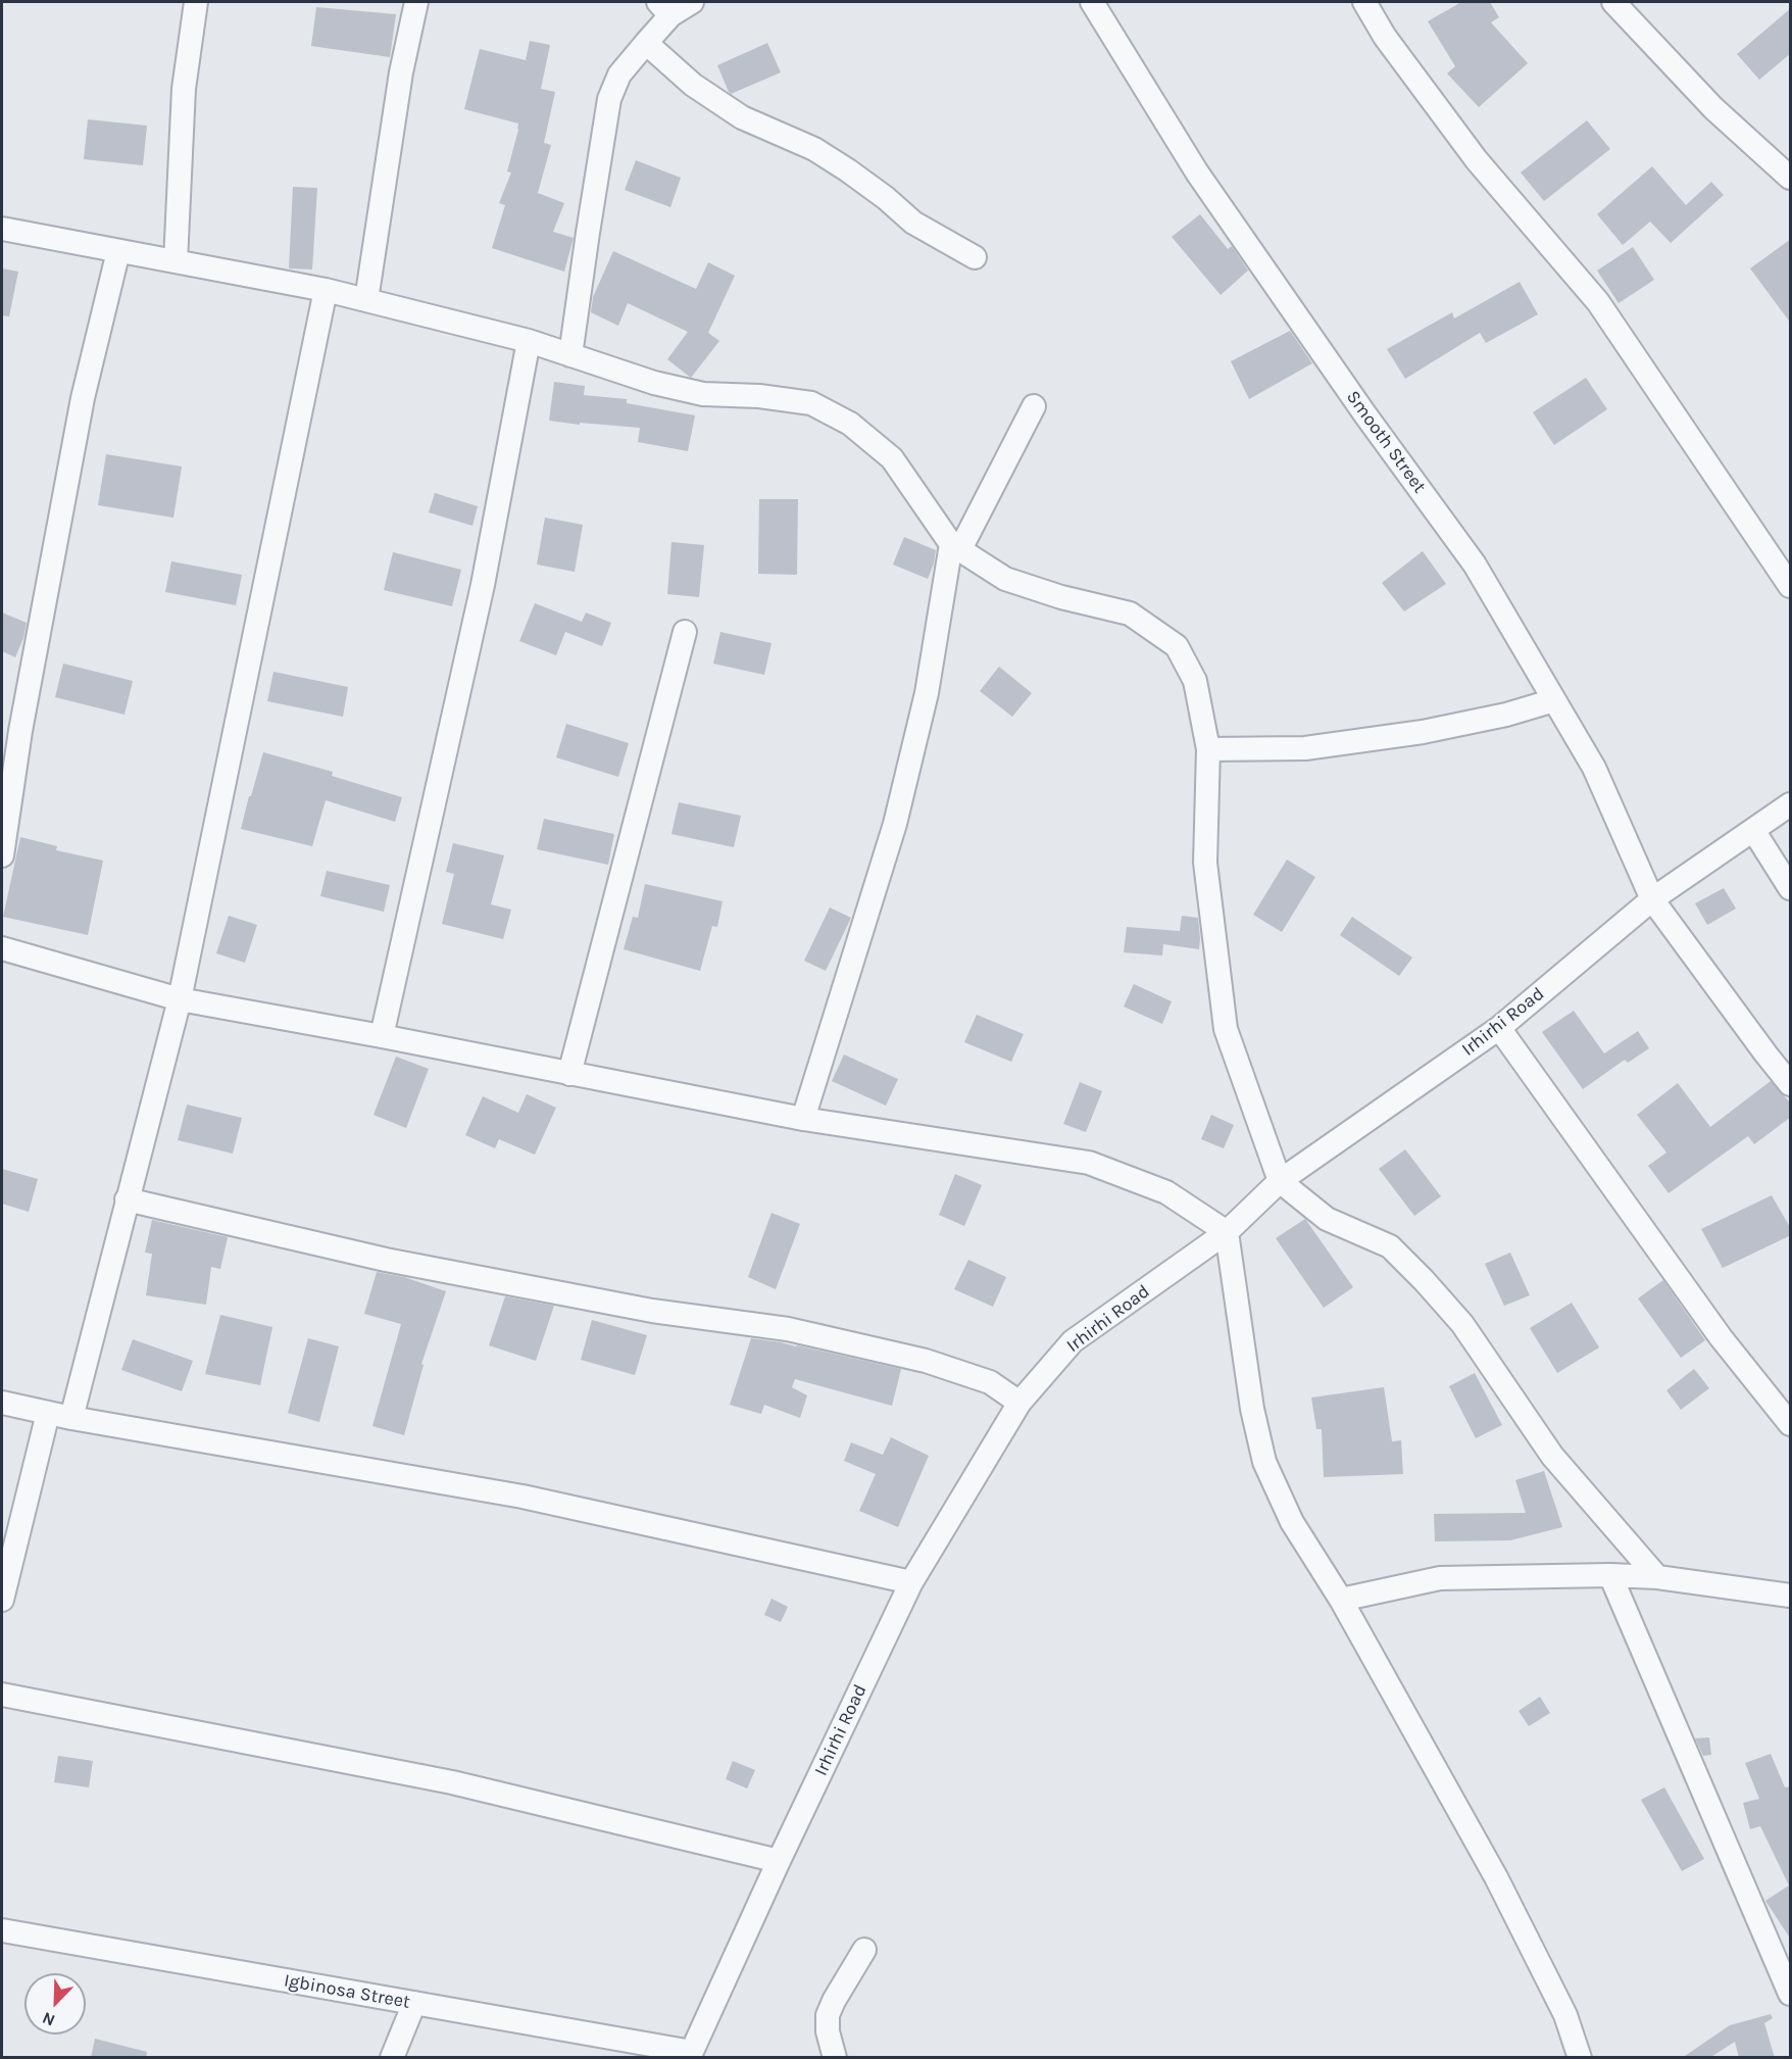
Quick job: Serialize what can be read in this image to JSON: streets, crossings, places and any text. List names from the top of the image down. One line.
{"streets":{"street":["Smooth Street","Irhirhi Road","Igbinosa Street"]},"crossings":[["Smooth Street","Irhirhi Road"],["Irhirhi Road","Igbinosa Street"]],"north":"bottom left"}
